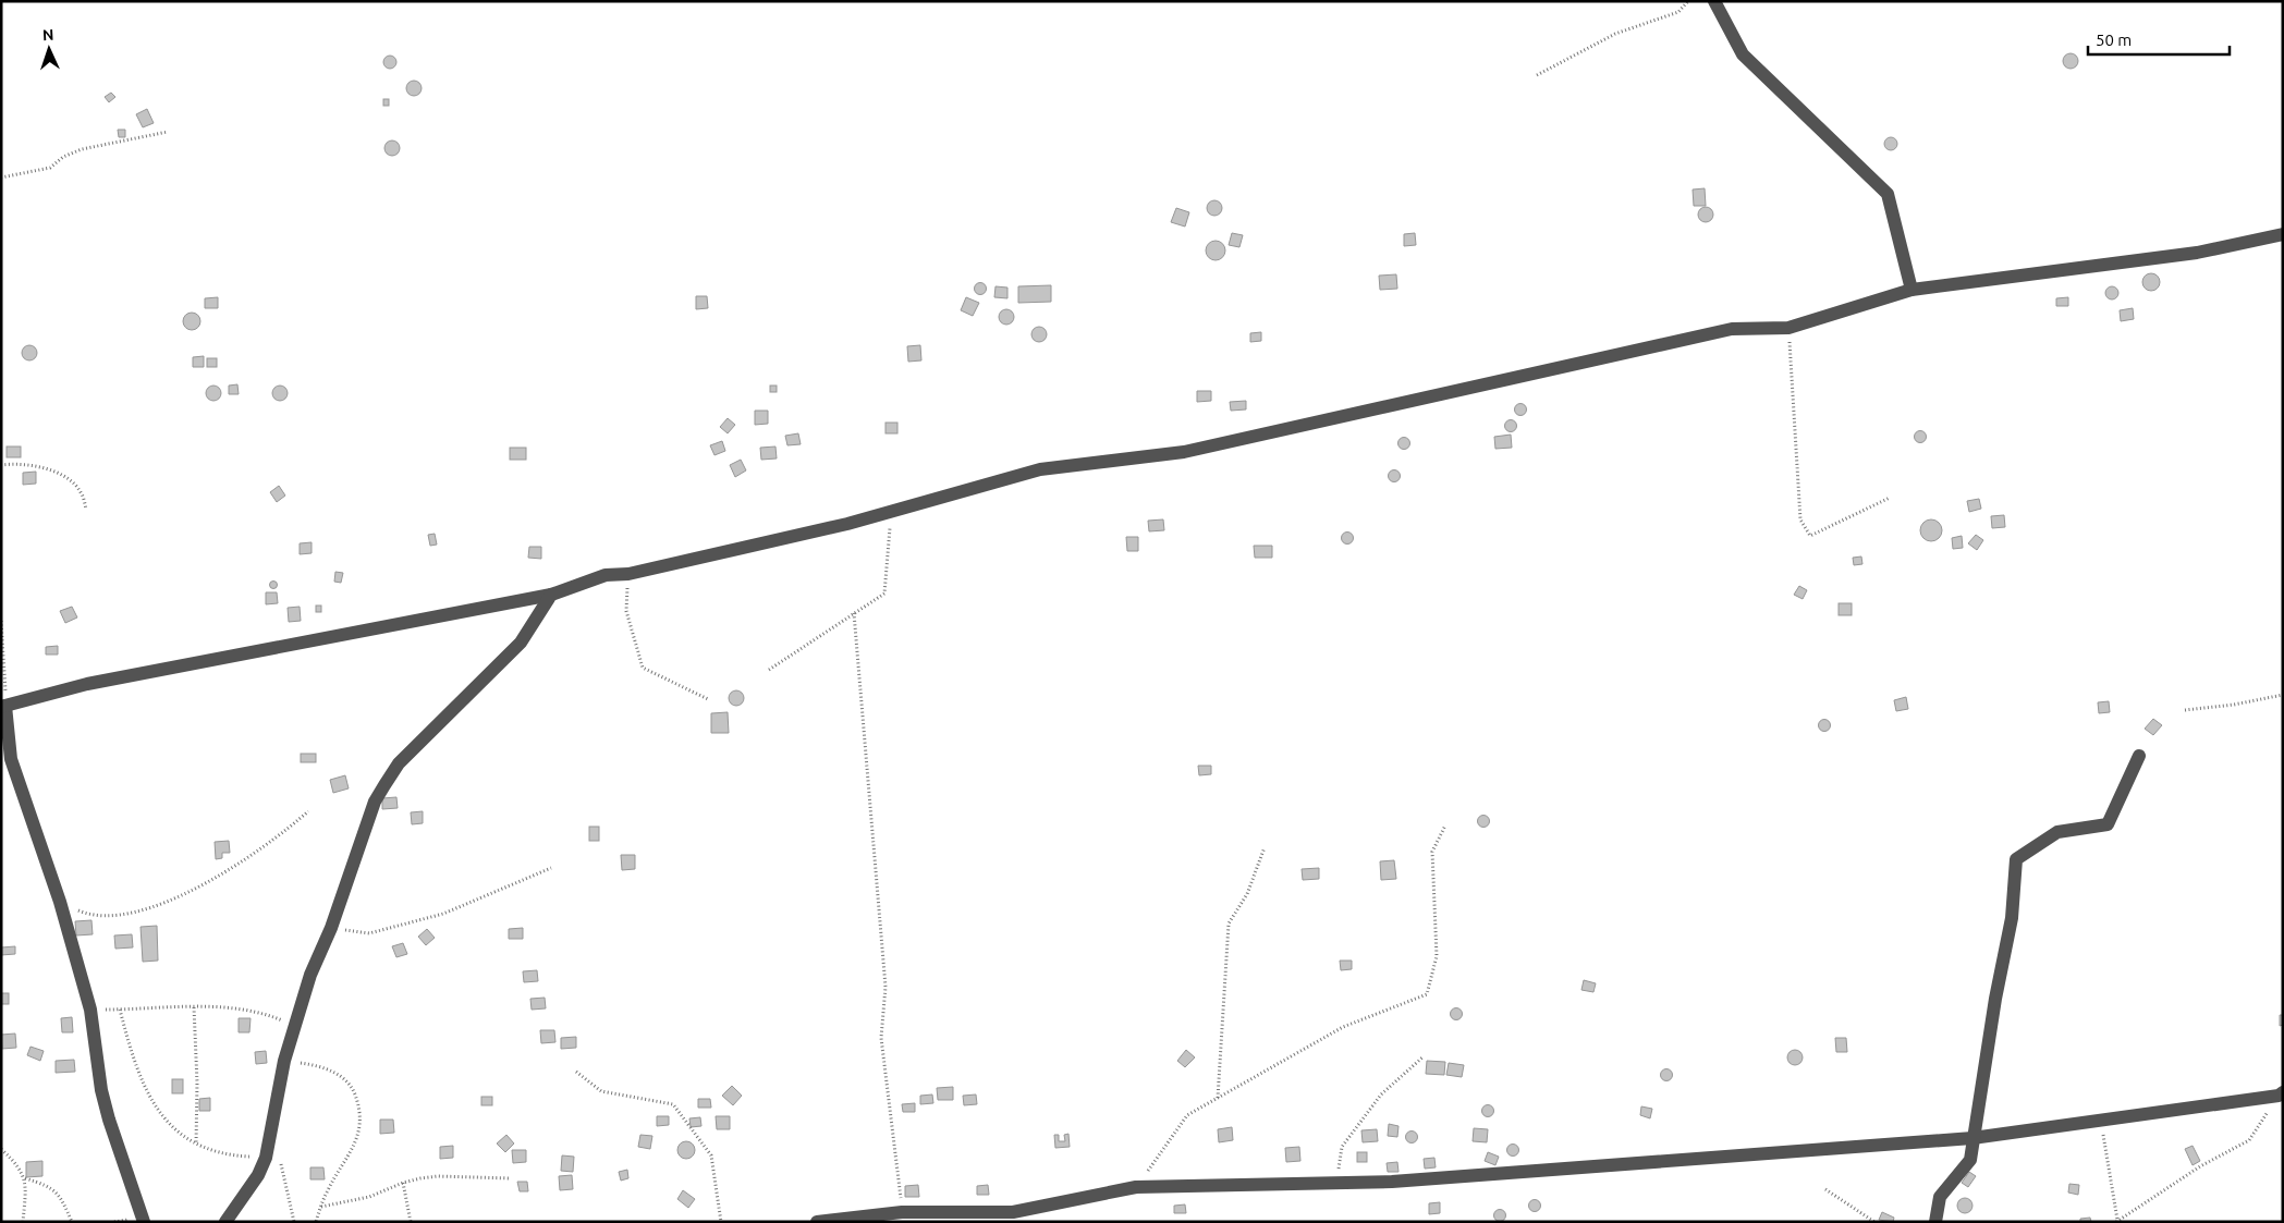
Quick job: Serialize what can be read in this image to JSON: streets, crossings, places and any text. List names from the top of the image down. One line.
{"scale_bar":"50 m","north":"top"}
